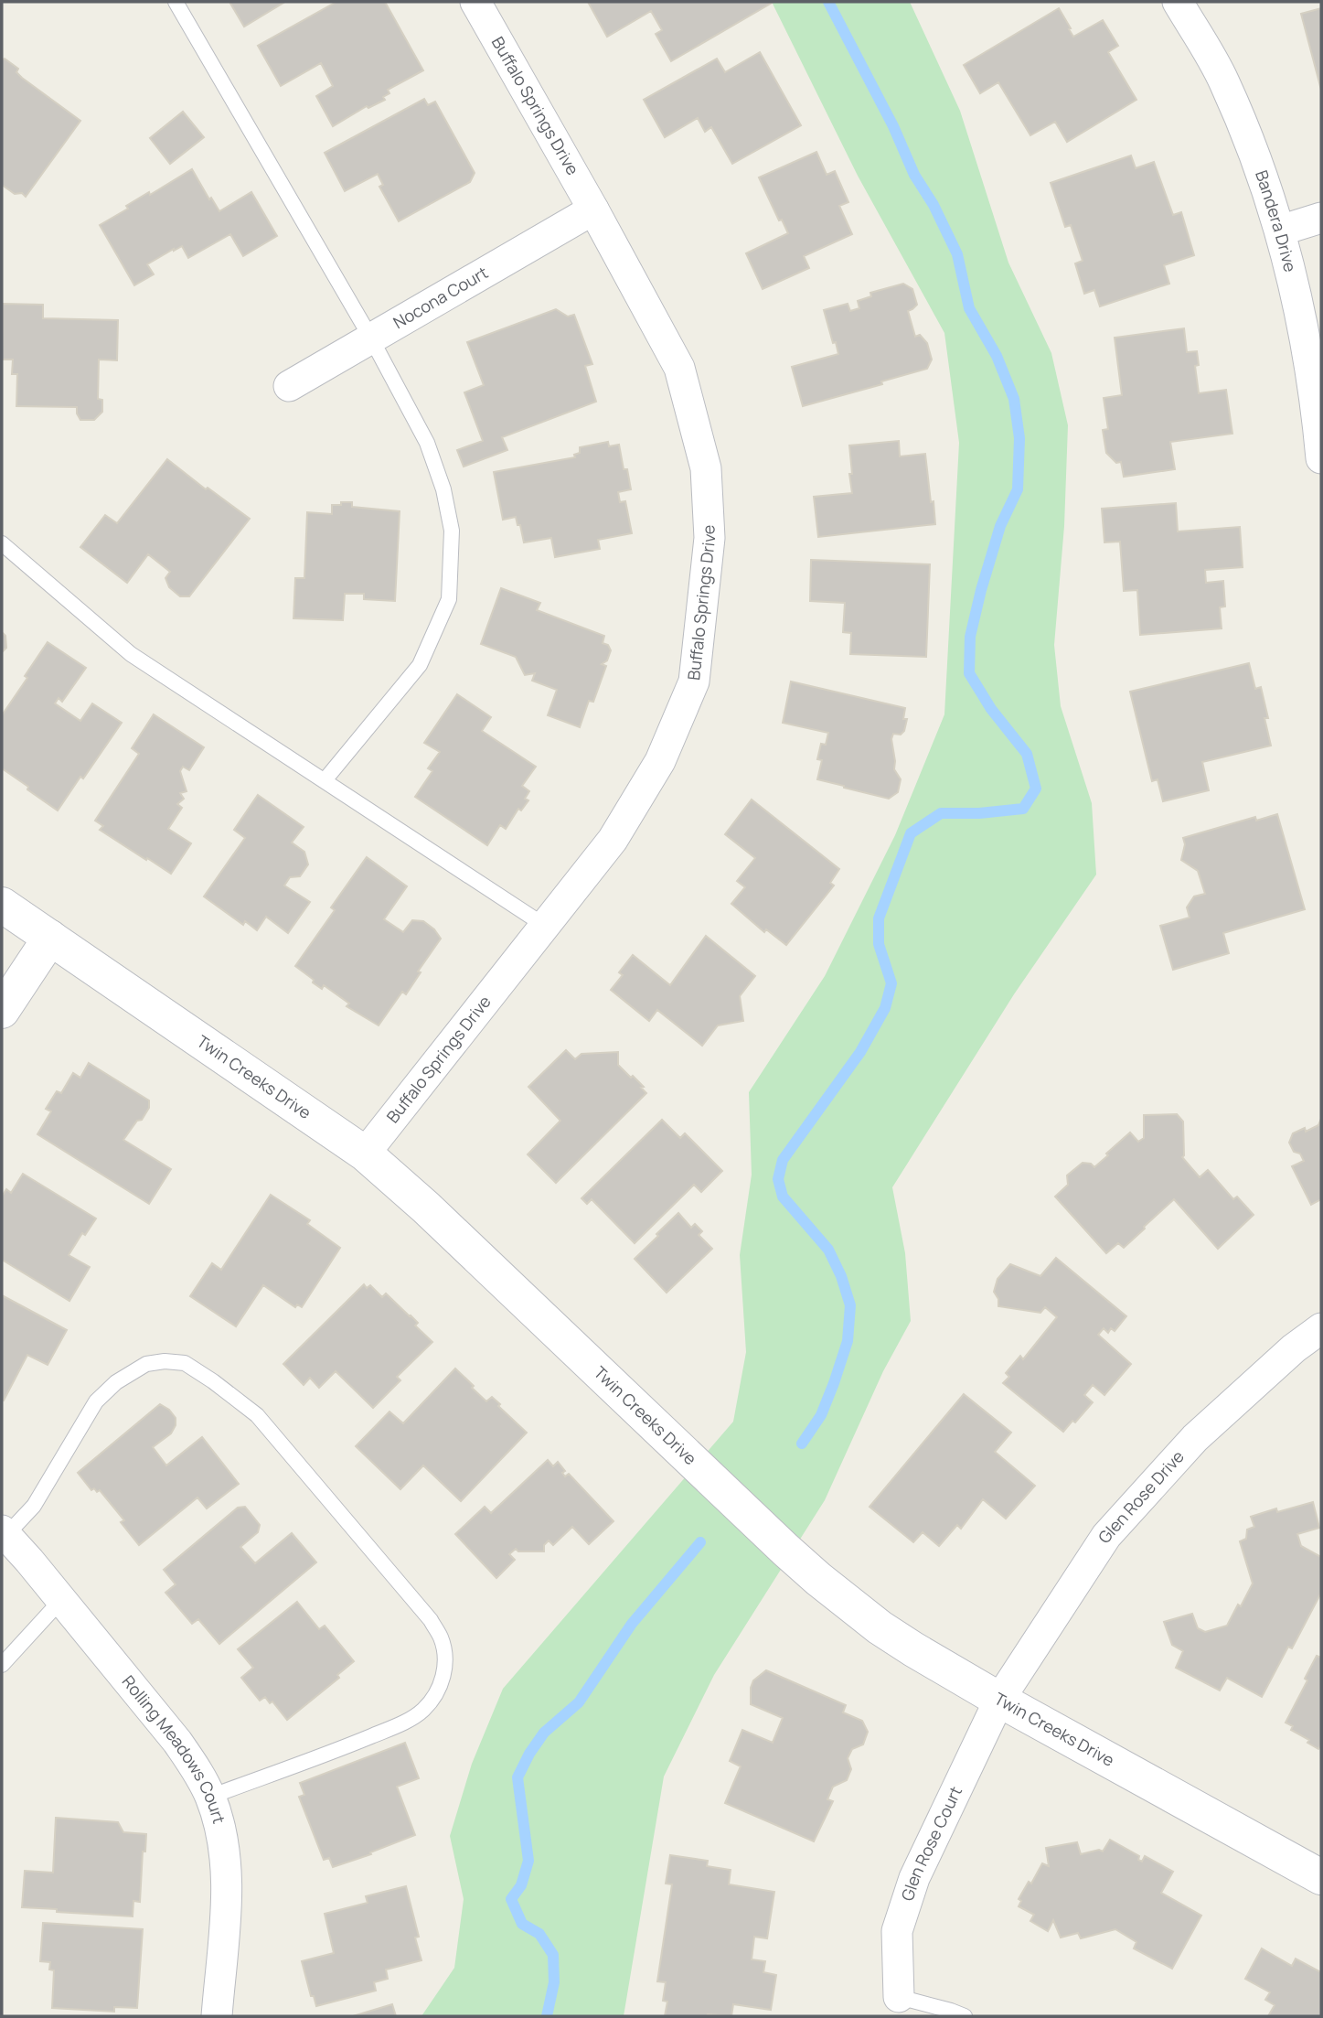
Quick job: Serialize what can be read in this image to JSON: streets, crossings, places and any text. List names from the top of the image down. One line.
{"streets":{"street":["Buffalo Springs Drive","Bandera Drive","Nocona Court","Twin Creeks Drive","Glen Rose Drive","Rolling Meadows Court","Glen Rose Court"]},"crossings":[["Buffalo Springs Drive","Nocona Court"],["Buffalo Springs Drive","Twin Creeks Drive"],["Twin Creeks Drive","Glen Rose Drive"],["Twin Creeks Drive","Glen Rose Court"],["Glen Rose Drive","Glen Rose Court"]]}
